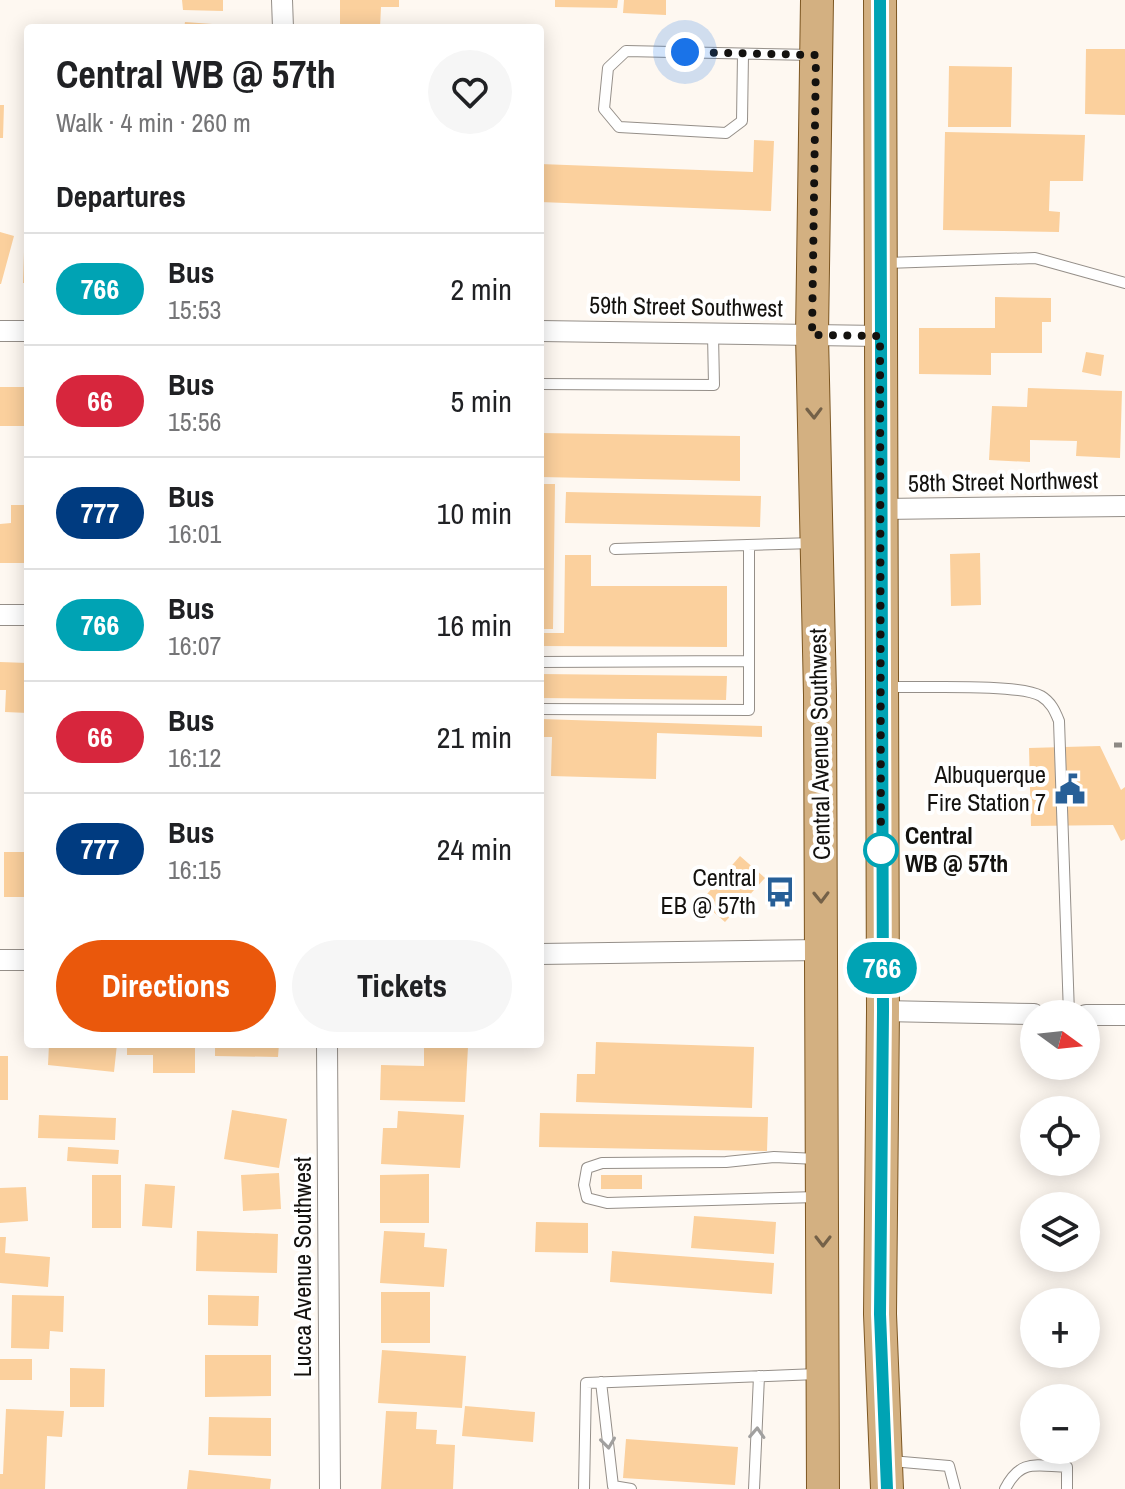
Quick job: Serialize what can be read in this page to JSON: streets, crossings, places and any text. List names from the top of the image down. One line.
{"streets":{"main road":["Central Avenue Southwest"],"street":["59th Street Southwest","58th Street Northwest","Lucca Avenue Southwest"]},"crossings":[["59th Street Southwest","Central Avenue Southwest"]],"places":{"public building":["Albuquerque Fire Station 7"],"other":["Central WB @ 57th"],"bus stop":["Central EB @ 57th"]},"lines":["bus line 766"],"north":"right","page":{"on_map":"766","heading":[["Central WB @ 57th","Walk · 4 min · 260 m"],"Departures"],"list":[{"mark":"766","name":"Bus","note":"15:53","value":"2 min"},{"mark":"66","name":"Bus","note":"15:56","value":"5 min"},{"mark":"777","name":"Bus","note":"16:01","value":"10 min"},{"mark":"766","name":"Bus","note":"16:07","value":"16 min"},{"mark":"66","name":"Bus","note":"16:12","value":"21 min"},{"mark":"777","name":"Bus","note":"16:15","value":"24 min"}],"buttons":["Directions","Tickets"],"map_buttons":["+","−"]}}
